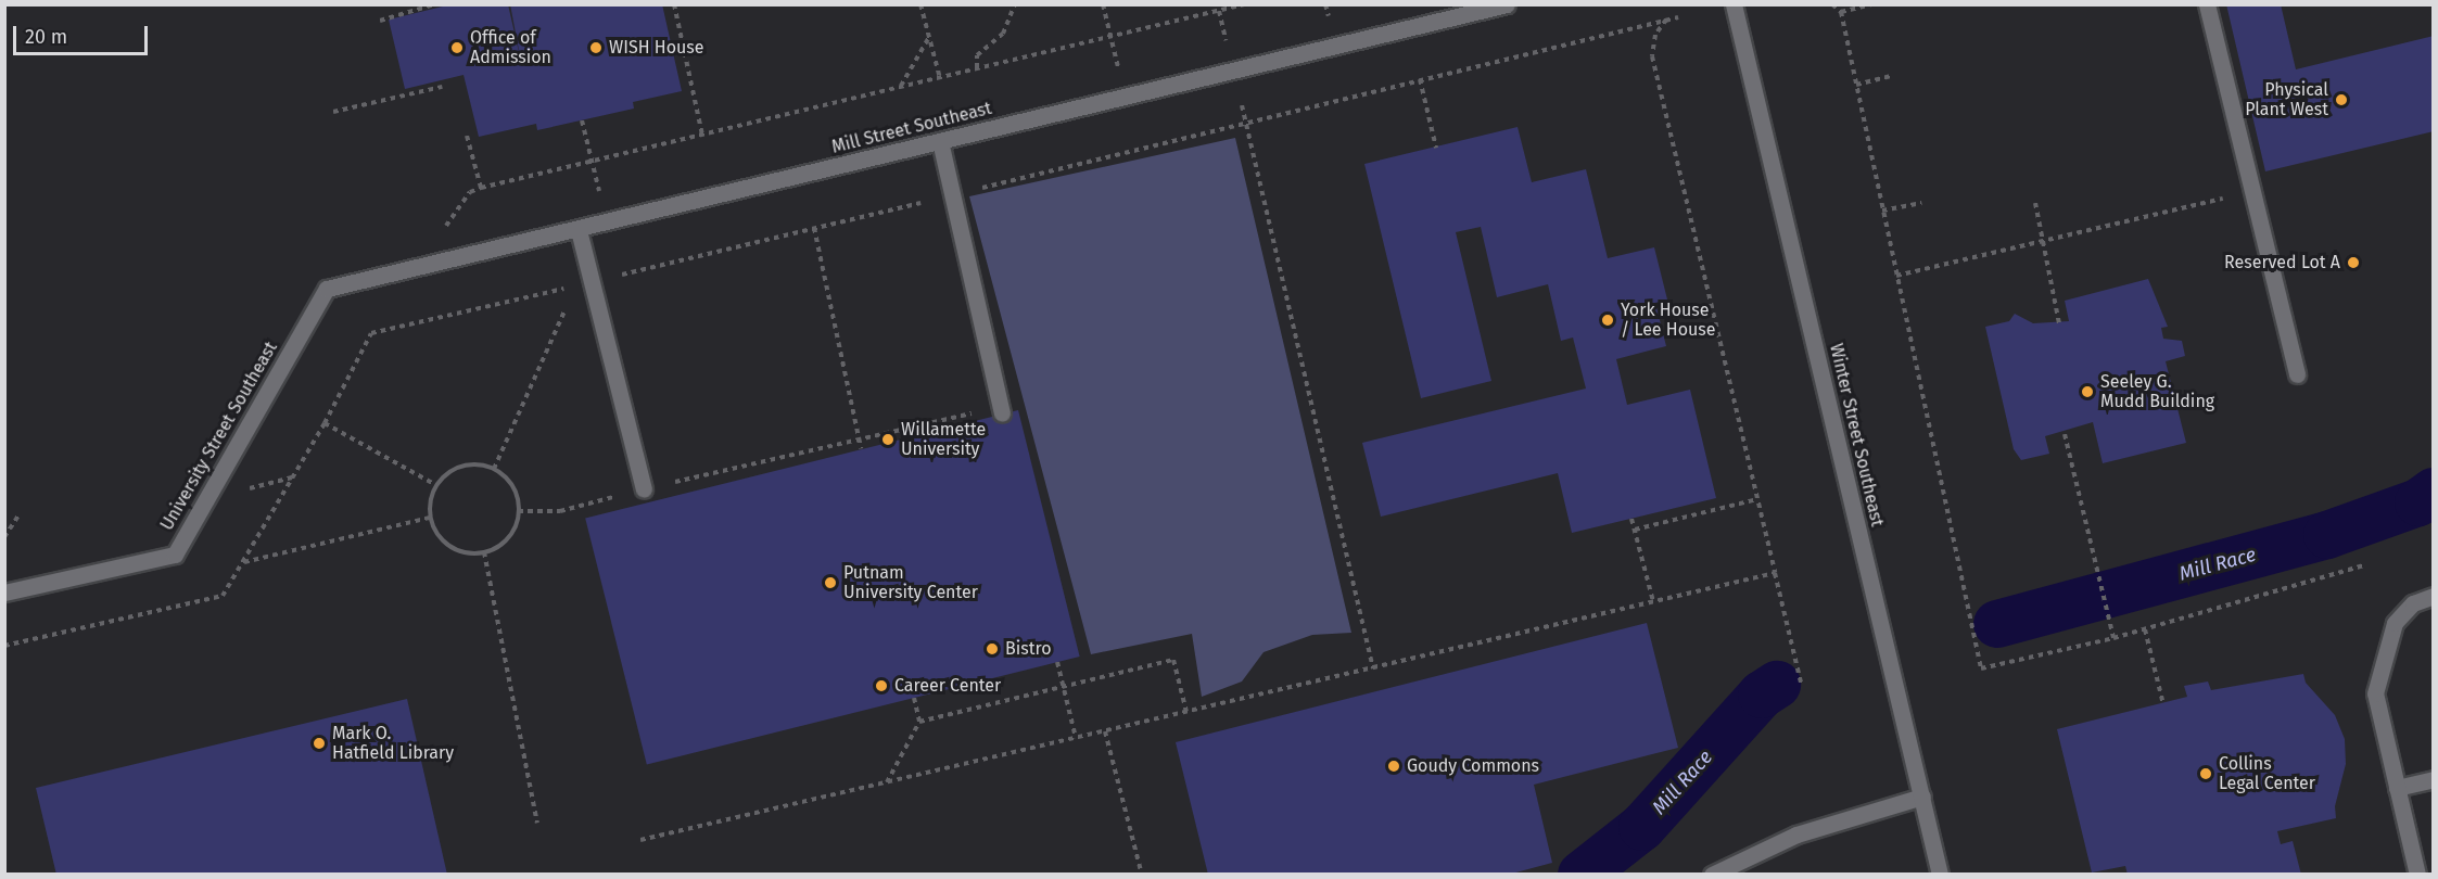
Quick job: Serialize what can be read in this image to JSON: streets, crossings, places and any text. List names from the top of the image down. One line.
{"streets":{"street":["Mill Street Southeast","Winter Street Southeast","University Street Southeast"]},"crossings":[["Mill Street Southeast","University Street Southeast"]],"water":["Mill Race"],"places":["Office of Admission","WISH House","Physical Plant West","Reserved Lot A","York House / Lee House","Seeley G. Mudd Building","Willamette University","Putnam University Center","Bistro","Career Center","Mark O. Hatfield Library","Goudy Commons","Collins Legal Center"],"scale_bar":"20 m"}
